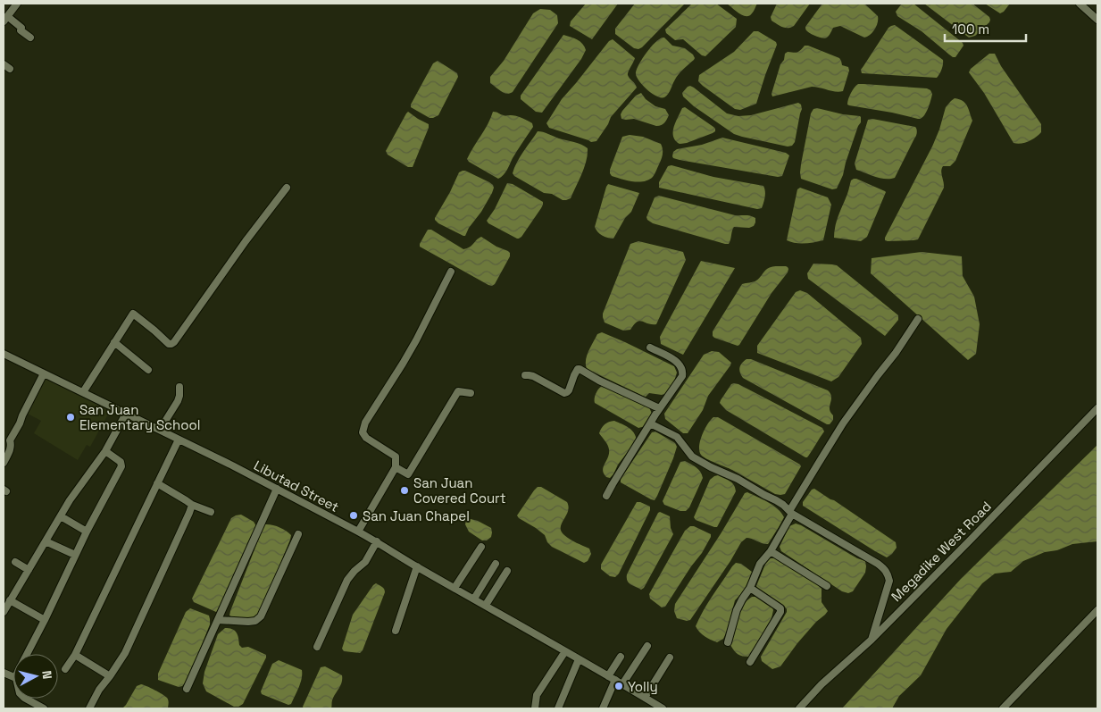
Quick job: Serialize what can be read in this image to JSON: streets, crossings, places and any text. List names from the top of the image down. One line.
{"streets":{"street":["Libutad Street","Megadike West Road"]},"places":["San Juan Elementary School","San Juan Covered Court","San Juan Chapel","Yolly"],"scale_bar":"100 m","north":"right"}
